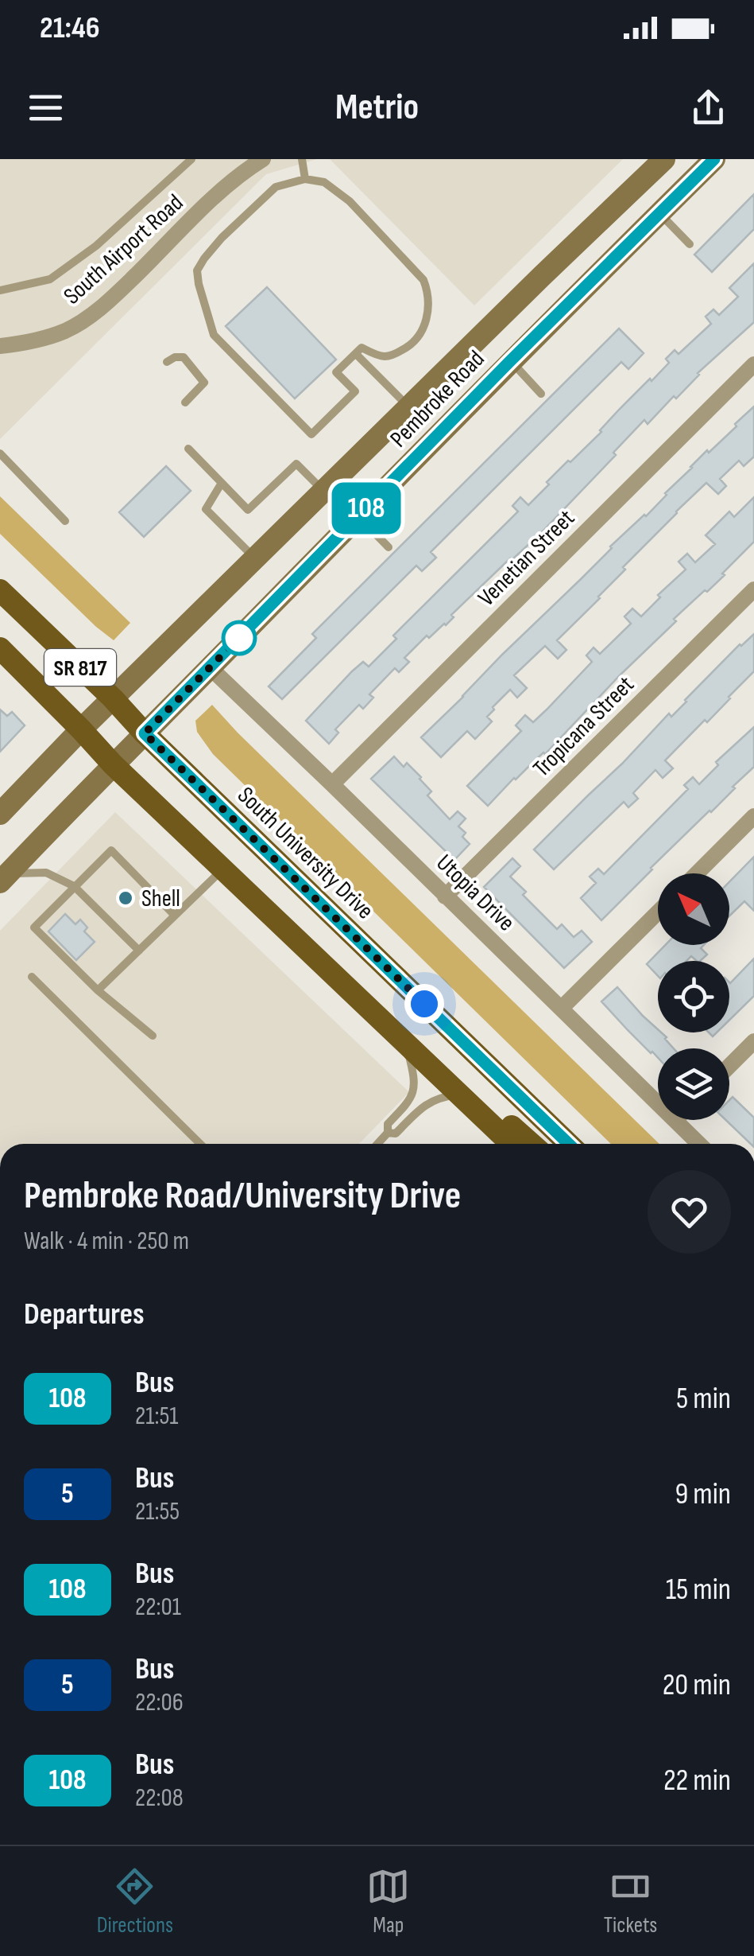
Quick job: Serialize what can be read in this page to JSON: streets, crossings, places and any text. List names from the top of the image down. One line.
{"streets":{"main road":["Pembroke Road","SR 817","South University Drive"],"street":["South Airport Road","Venetian Street","Tropicana Street","Utopia Drive"]},"crossings":[["Pembroke Road","SR 817"],["Pembroke Road","South University Drive"],["Pembroke Road","Utopia Drive"],["Venetian Street","Utopia Drive"],["Tropicana Street","Utopia Drive"]],"places":["Shell"],"lines":["bus line 108"],"north":"top left","page":{"status":"21:46","header":"Metrio","on_map":"108","heading":[["Pembroke Road/University Drive","Walk · 4 min · 250 m"],"Departures"],"list":[{"mark":"108","name":"Bus","note":"21:51","value":"5 min"},{"mark":"5","name":"Bus","note":"21:55","value":"9 min"},{"mark":"108","name":"Bus","note":"22:01","value":"15 min"},{"mark":"5","name":"Bus","note":"22:06","value":"20 min"},{"mark":"108","name":"Bus","note":"22:08","value":"22 min"}],"tabs":["Directions","Map","Tickets"]}}
